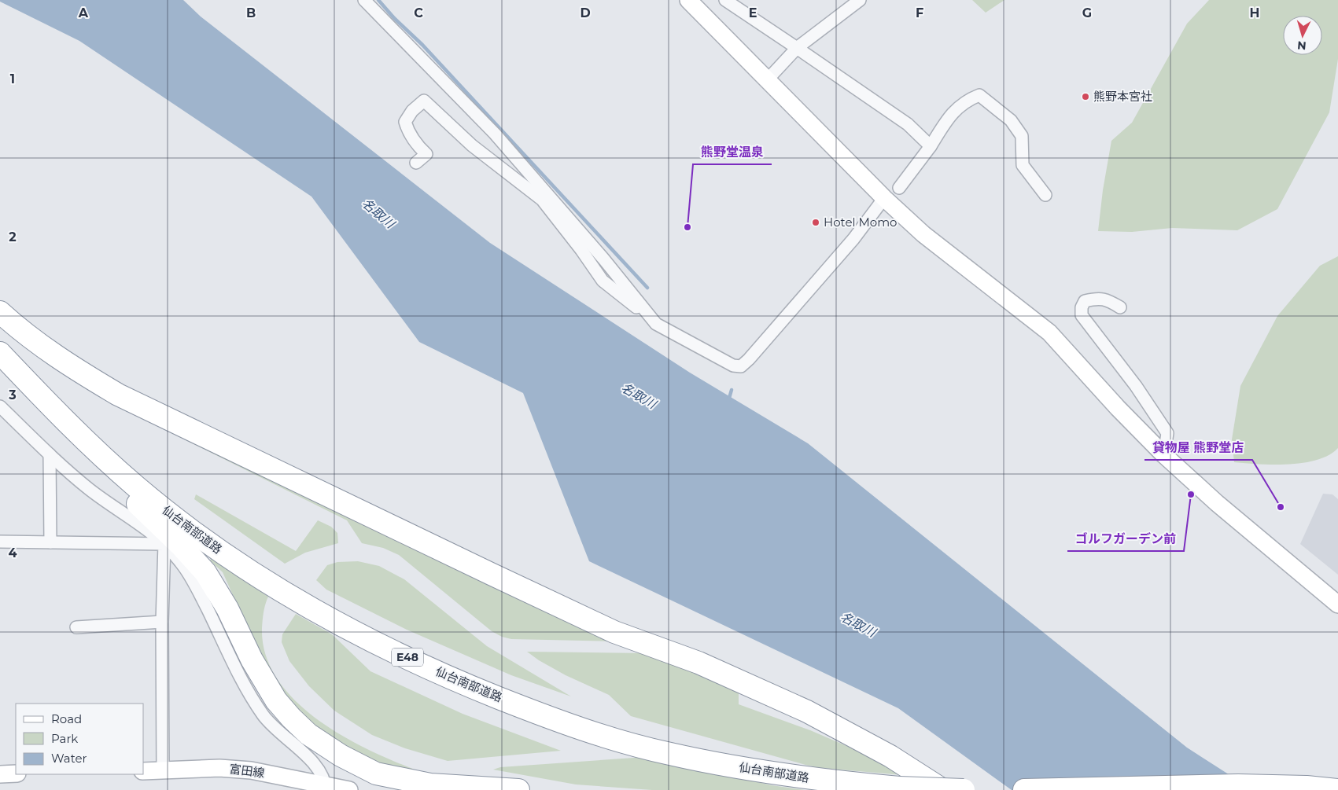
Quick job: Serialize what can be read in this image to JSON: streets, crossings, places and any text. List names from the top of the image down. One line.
{"streets":{"highway":["仙台南部道路","E48"],"street":["富田線"]},"water":["名取川"],"places":["熊野本宮社","Hotel Momo","熊野堂温泉","ゴルフガーデン前","貸物屋 熊野堂店"],"legend":["Road","Park","Water"],"north":"bottom","grid":{"columns":["A","B","C","D","E","F","G","H"],"rows":["1","2","3","4"]}}
